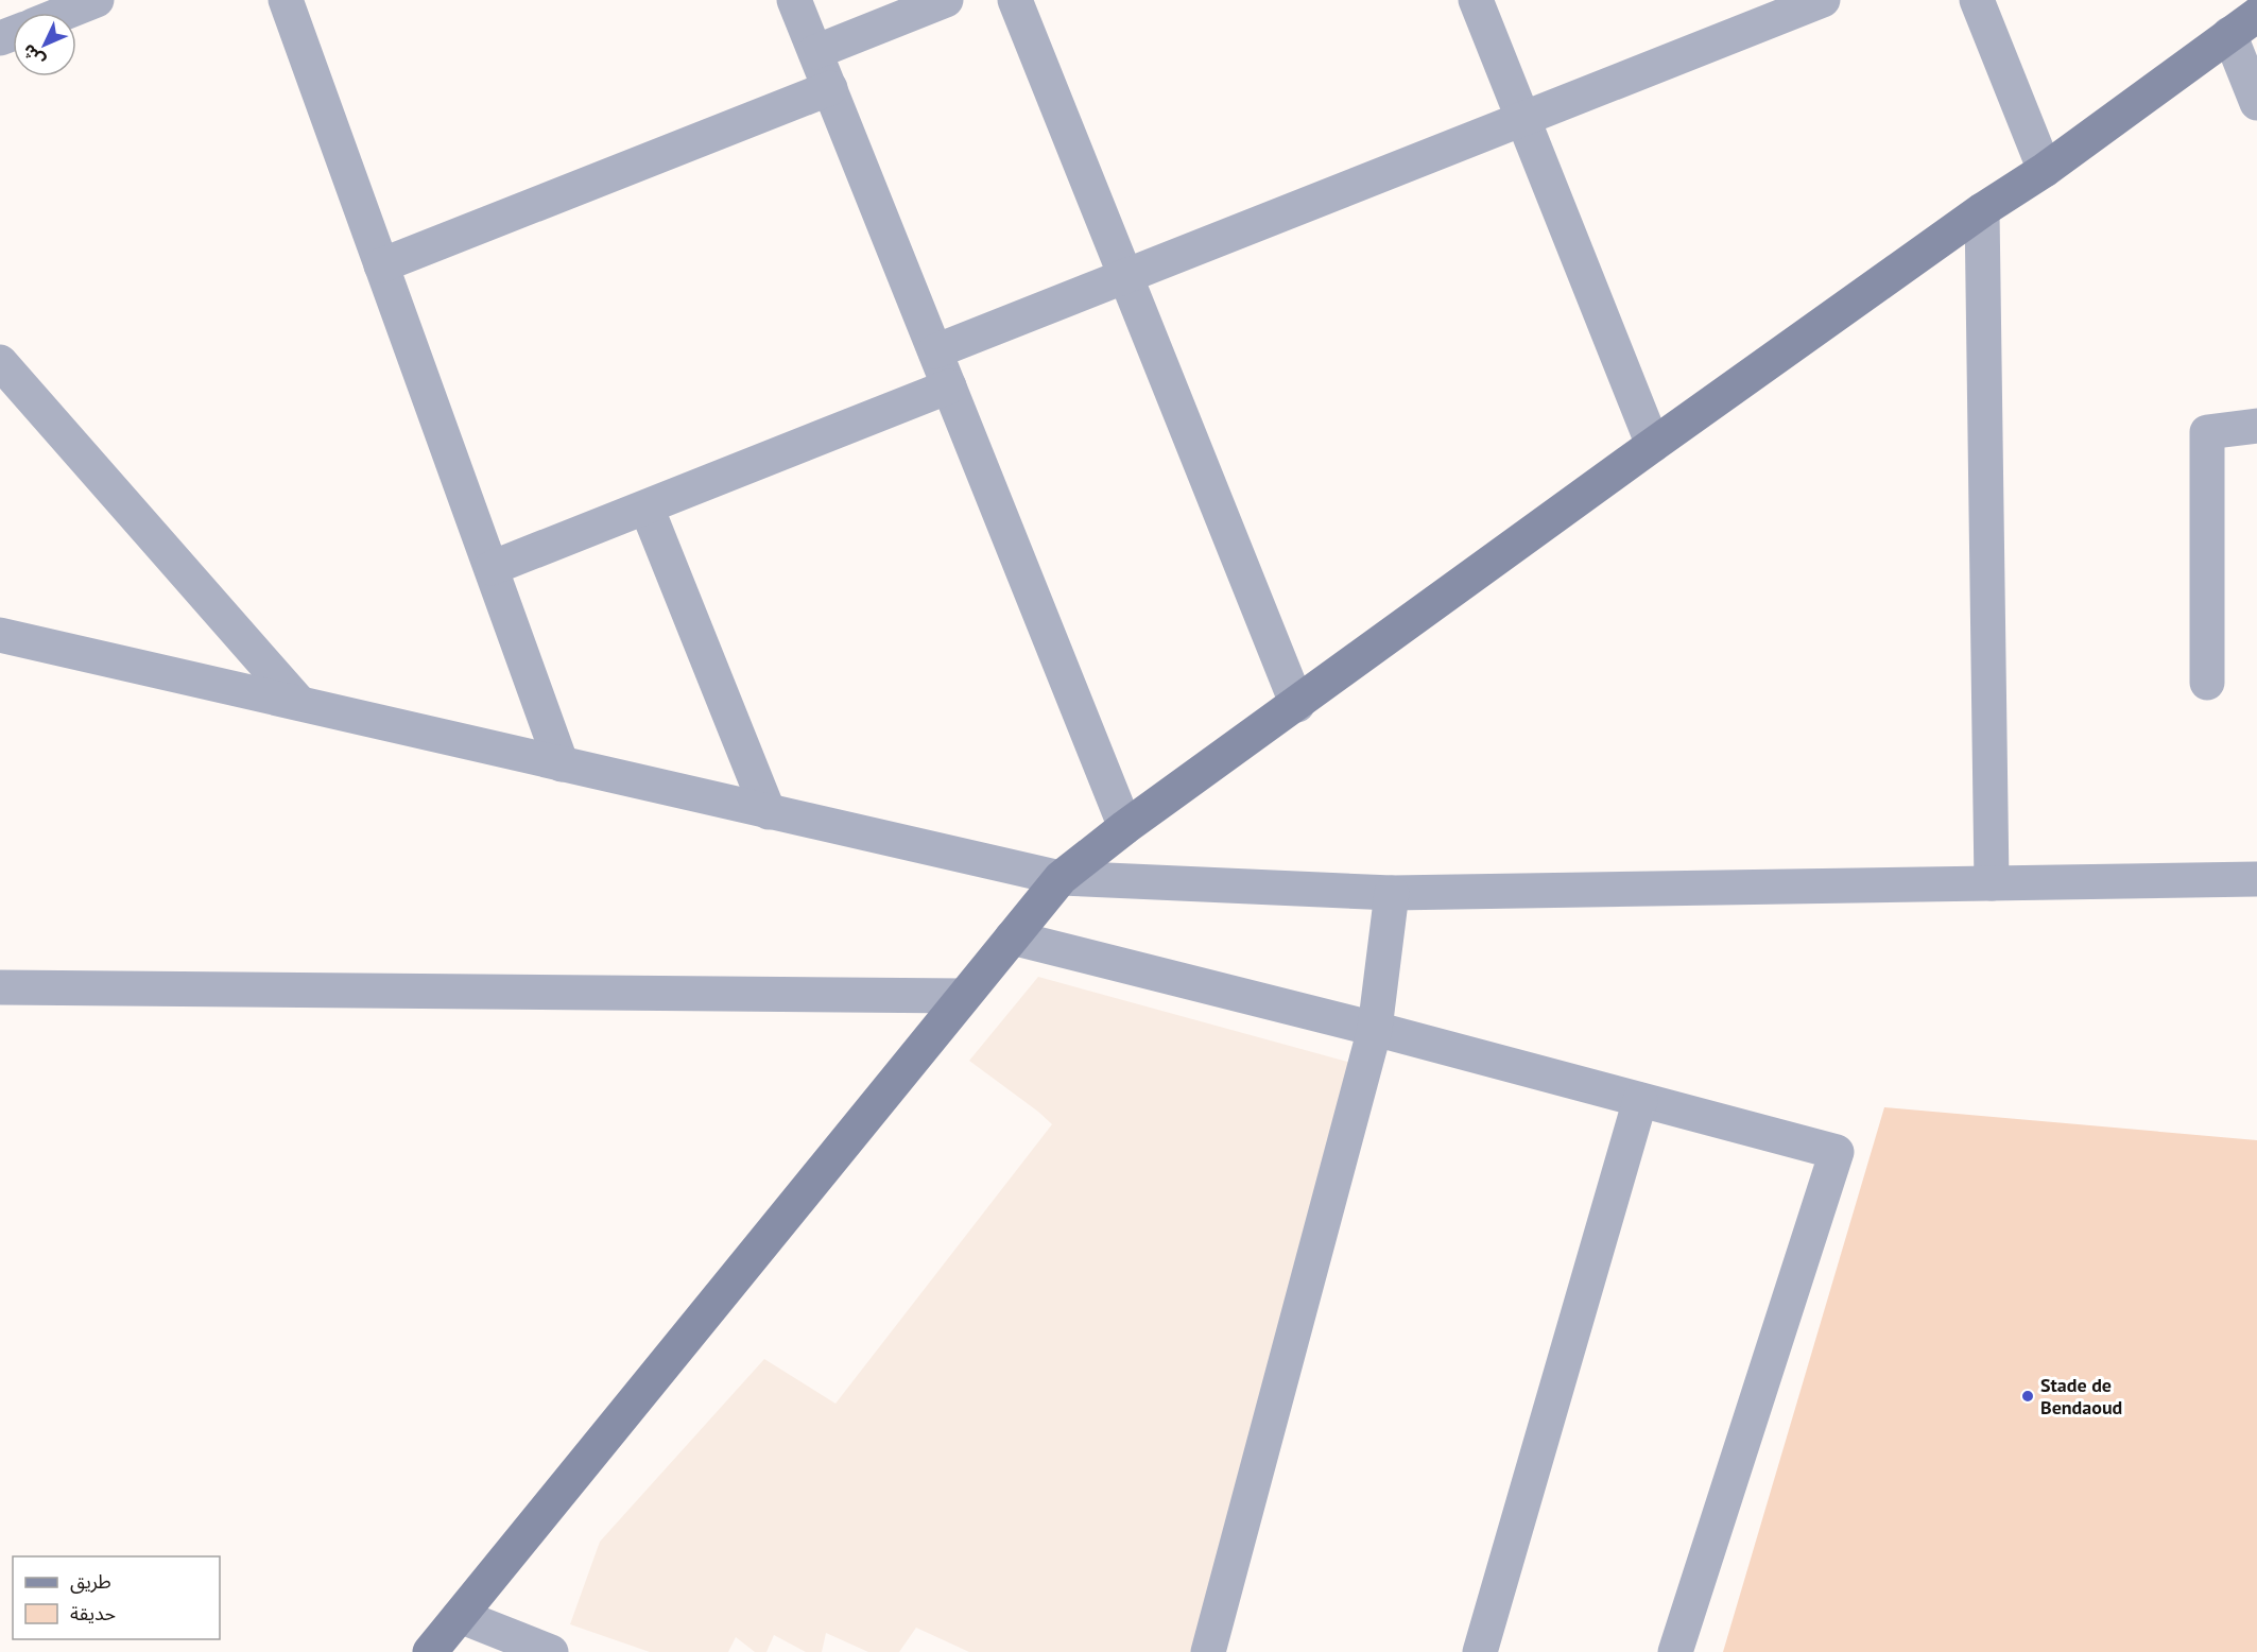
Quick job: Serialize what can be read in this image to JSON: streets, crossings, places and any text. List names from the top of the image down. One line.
{"places":["Stade de Bendaoud"],"legend":["طريق","حديقة"],"north":"bottom left"}
